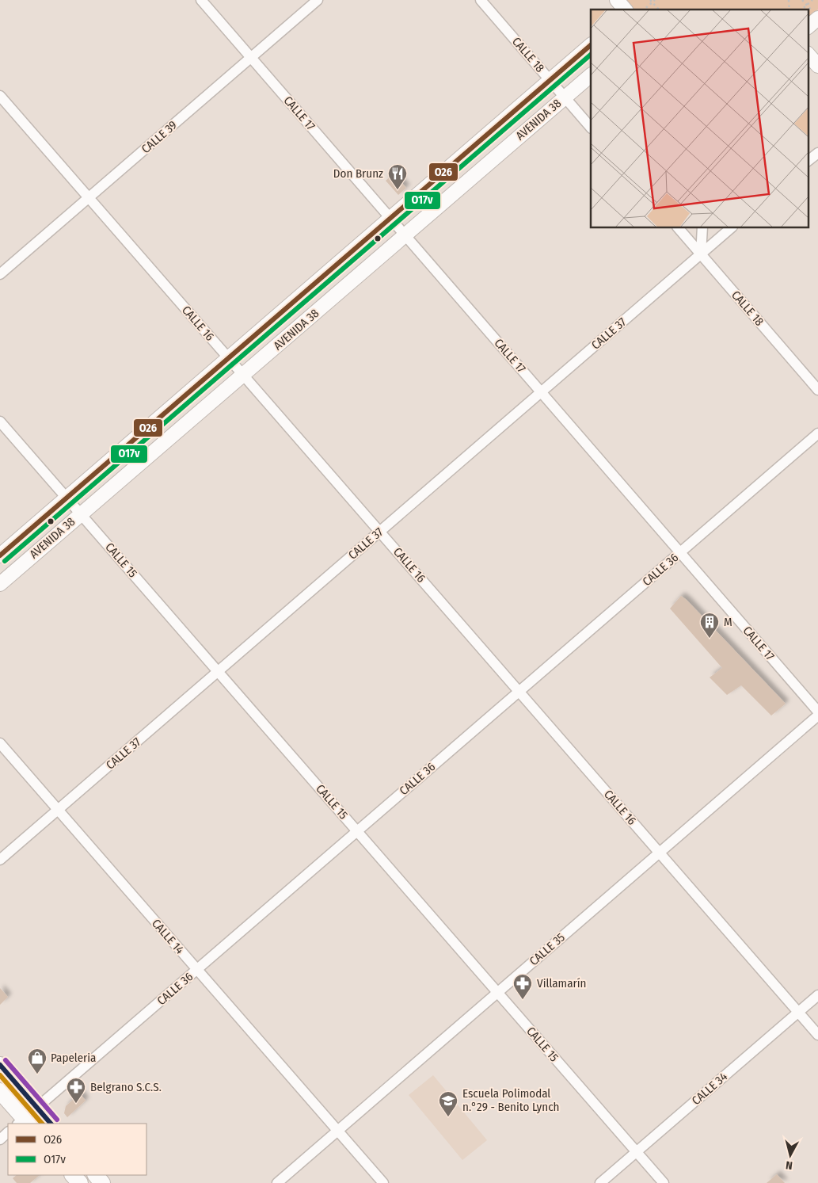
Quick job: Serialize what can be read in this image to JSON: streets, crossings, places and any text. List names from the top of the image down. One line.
{"streets":{"main road":["AVENIDA 38"],"street":["CALLE 18","CALLE 17","CALLE 39","CALLE 16","CALLE 37","CALLE 15","CALLE 36","CALLE 14","CALLE 35","CALLE 34"]},"crossings":[["CALLE 18","AVENIDA 38"],["CALLE 18","CALLE 37"],["CALLE 17","AVENIDA 38"],["CALLE 17","CALLE 39"],["CALLE 17","CALLE 37"],["CALLE 17","CALLE 36"],["AVENIDA 38","CALLE 16"],["AVENIDA 38","CALLE 15"],["CALLE 39","CALLE 16"],["CALLE 16","CALLE 37"],["CALLE 16","CALLE 36"],["CALLE 16","CALLE 35"],["CALLE 16","CALLE 34"],["CALLE 37","CALLE 15"],["CALLE 37","CALLE 14"],["CALLE 15","CALLE 36"],["CALLE 15","CALLE 35"],["CALLE 15","CALLE 34"],["CALLE 36","CALLE 14"],["CALLE 14","CALLE 35"]],"places":{"restaurant":["Don Brunz"],"building":["M"],"pharmacy":["Villamarín","Belgrano S.C.S."],"shop":["Papeleria"],"school or university":["Escuela Polimodal n.°29 - Benito Lynch"]},"lines":["transit line O26","transit line O17v"],"legend":["O26","O17v"],"north":"bottom"}
